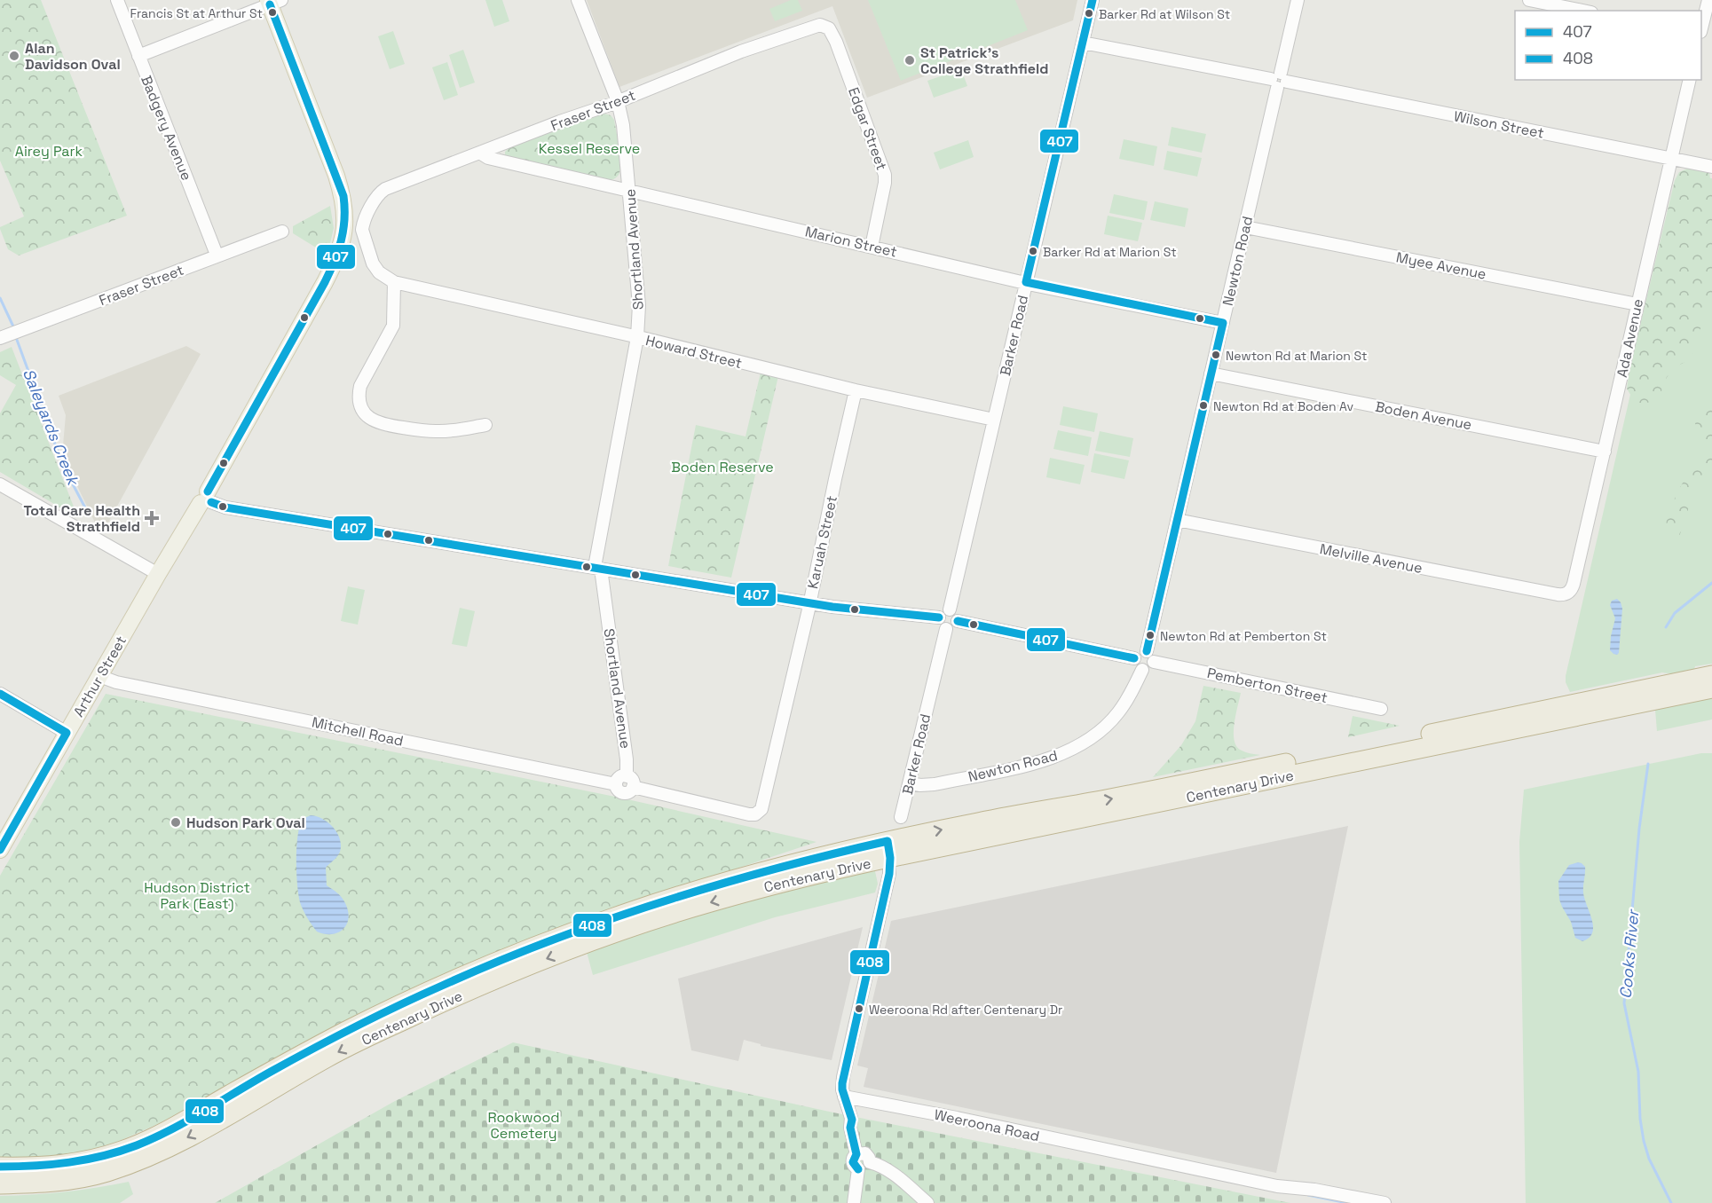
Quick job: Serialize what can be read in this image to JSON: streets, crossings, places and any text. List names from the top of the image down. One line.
{"streets":{"highway":["Centenary Drive"],"main road":["Arthur Street"],"street":["Fraser Street","Wilson Street","Badgery Avenue","Edgar Street","Marion Street","Shortland Avenue","Newton Road","Myee Avenue","Barker Road","Ada Avenue","Howard Street","Boden Avenue","Karuah Street","Melville Avenue","Pemberton Street","Mitchell Road","Weeroona Road"]},"crossings":[["Fraser Street","Badgery Avenue"],["Fraser Street","Edgar Street"],["Fraser Street","Marion Street"],["Fraser Street","Shortland Avenue"],["Fraser Street","Howard Street"],["Wilson Street","Newton Road"],["Wilson Street","Barker Road"],["Wilson Street","Ada Avenue"],["Edgar Street","Marion Street"],["Marion Street","Shortland Avenue"],["Marion Street","Newton Road"],["Marion Street","Barker Road"],["Shortland Avenue","Howard Street"],["Shortland Avenue","Karuah Street"],["Shortland Avenue","Mitchell Road"],["Newton Road","Myee Avenue"],["Newton Road","Barker Road"],["Newton Road","Boden Avenue"],["Newton Road","Melville Avenue"],["Newton Road","Pemberton Street"],["Myee Avenue","Ada Avenue"],["Barker Road","Howard Street"],["Ada Avenue","Boden Avenue"],["Ada Avenue","Melville Avenue"],["Howard Street","Karuah Street"],["Karuah Street","Mitchell Road"],["Arthur Street","Mitchell Road"]],"water":["Saleyards Creek","Cooks River"],"parks":["Kessel Reserve","Airey Park","Boden Reserve","Hudson District Park (East)","Rookwood Cemetery"],"places":{"other":["Francis St at Arthur St","Barker Rd at Wilson St","Alan Davidson Oval","St Patrick's College Strathfield","Barker Rd at Marion St","Newton Rd at Marion St","Newton Rd at Boden Av","Newton Rd at Pemberton St","Hudson Park Oval","Weeroona Rd after Centenary Dr"],"health":["Total Care Health Strathfield"]},"lines":["transit line 407","transit line 408"],"legend":["407","408"]}
